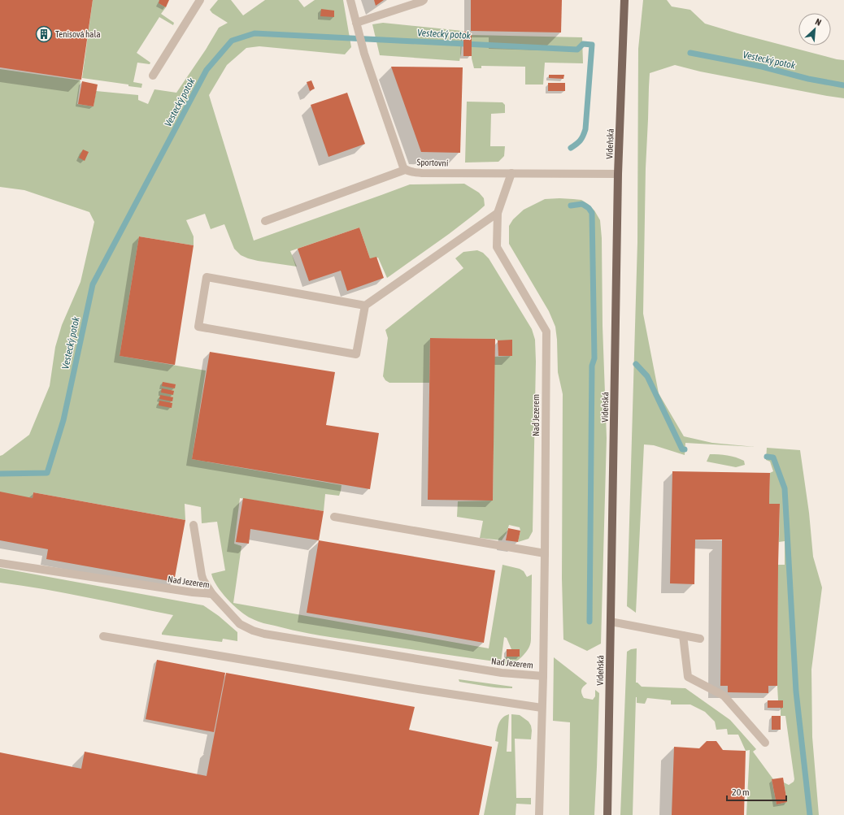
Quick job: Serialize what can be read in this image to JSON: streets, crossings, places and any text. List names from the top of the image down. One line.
{"streets":{"main road":["Vídeňská"],"street":["Sportovní","Nad Jezerem"]},"crossings":[["Vídeňská","Sportovní"],["Sportovní","Nad Jezerem"]],"water":["Vestecký potok"],"places":{"building":["Tenisová hala"]},"scale_bar":"20 m","north":"top right"}
